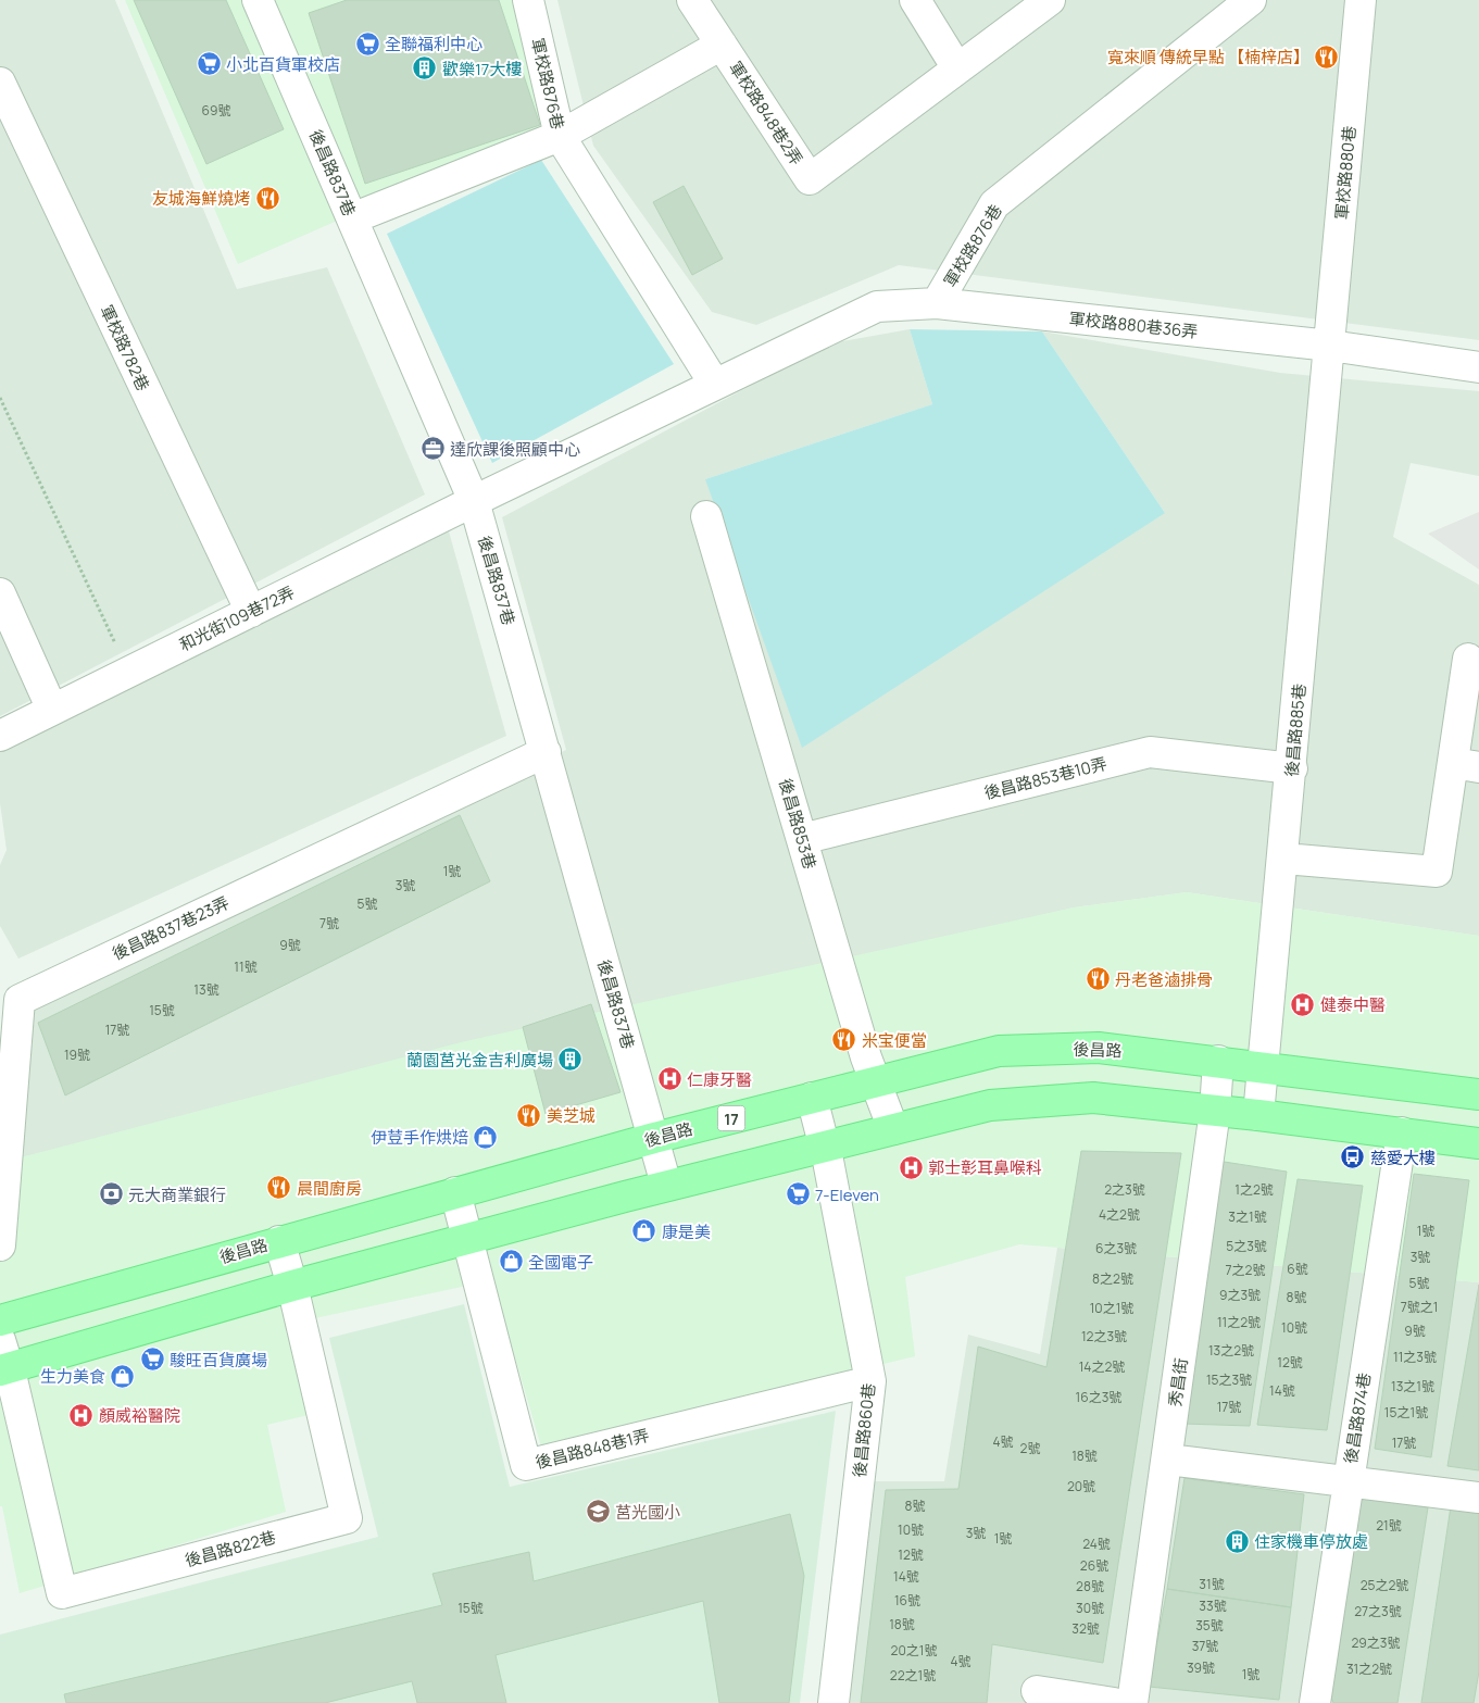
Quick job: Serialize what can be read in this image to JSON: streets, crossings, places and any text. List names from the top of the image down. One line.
{"streets":{"main road":["後昌路","17"],"lane":["軍校路876巷","軍校路848巷2弄","後昌路837巷","軍校路880巷","軍校路880巷36弄","軍校路782巷","和光街109巷72弄","後昌路885巷","後昌路853巷10弄","後昌路853巷","後昌路837巷23弄","秀昌街","後昌路874巷","後昌路860巷","後昌路848巷1弄","後昌路822巷"]},"crossings":[["軍校路876巷","後昌路837巷"],["軍校路876巷","軍校路880巷36弄"],["軍校路876巷","和光街109巷72弄"],["後昌路837巷","和光街109巷72弄"],["後昌路837巷","後昌路837巷23弄"],["後昌路837巷","後昌路"],["軍校路880巷","軍校路880巷36弄"],["軍校路880巷","後昌路885巷"],["軍校路880巷36弄","後昌路885巷"],["軍校路782巷","和光街109巷72弄"],["後昌路885巷","後昌路853巷10弄"],["後昌路885巷","後昌路"],["後昌路853巷10弄","後昌路853巷"],["後昌路853巷","後昌路"],["後昌路","秀昌街"],["後昌路","後昌路860巷"],["後昌路","後昌路848巷1弄"],["後昌路","後昌路822巷"],["後昌路860巷","後昌路848巷1弄"]],"places":{"supermarket":["全聯福利中心","小北百貨軍校店","7-Eleven","駿旺百貨廣場"],"restaurant":["寬來順 傳統早點 【楠梓店】","友城海鮮燒烤","丹老爸滷排骨","米宝便當","美芝城","晨間廚房"],"building":["歡樂17大樓","蘭園莒光金吉利廣場","住家機車停放處"],"office":["達欣課後照顧中心"],"hospital":["健泰中醫","仁康牙醫","郭士彰耳鼻喉科","顏威裕醫院"],"shop":["伊荳手作烘焙","康是美","全國電子","生力美食"],"bus stop":["慈愛大樓"],"bank":["元大商業銀行"],"school or university":["莒光國小"]},"house_numbers":["69號","1號","3號","5號","7號","9號","11號","13號","15號","17號","19號","2之3號","1之2號","4之2號","3之1號","1號","5之3號","6之3號","3號","6號","7之2號","8之2號","5號","9之3號","8號","7號之1","10之1號","11之2號","10號","9號","12之3號","13之2號","11之3號","12號","14之2號","15之3號","13之1號","14號","16之3號","17號","15之1號","4號","17號","2號","18號","20號","8號","21號","10號","3號","1號","24號","12號","26號","14號","31號","25之2號","28號","16號","33號","15號","30號","27之3號","18號","35號","32號","29之3號","37號","20之1號","4號","39號","31之2號","1號","22之1號"]}
